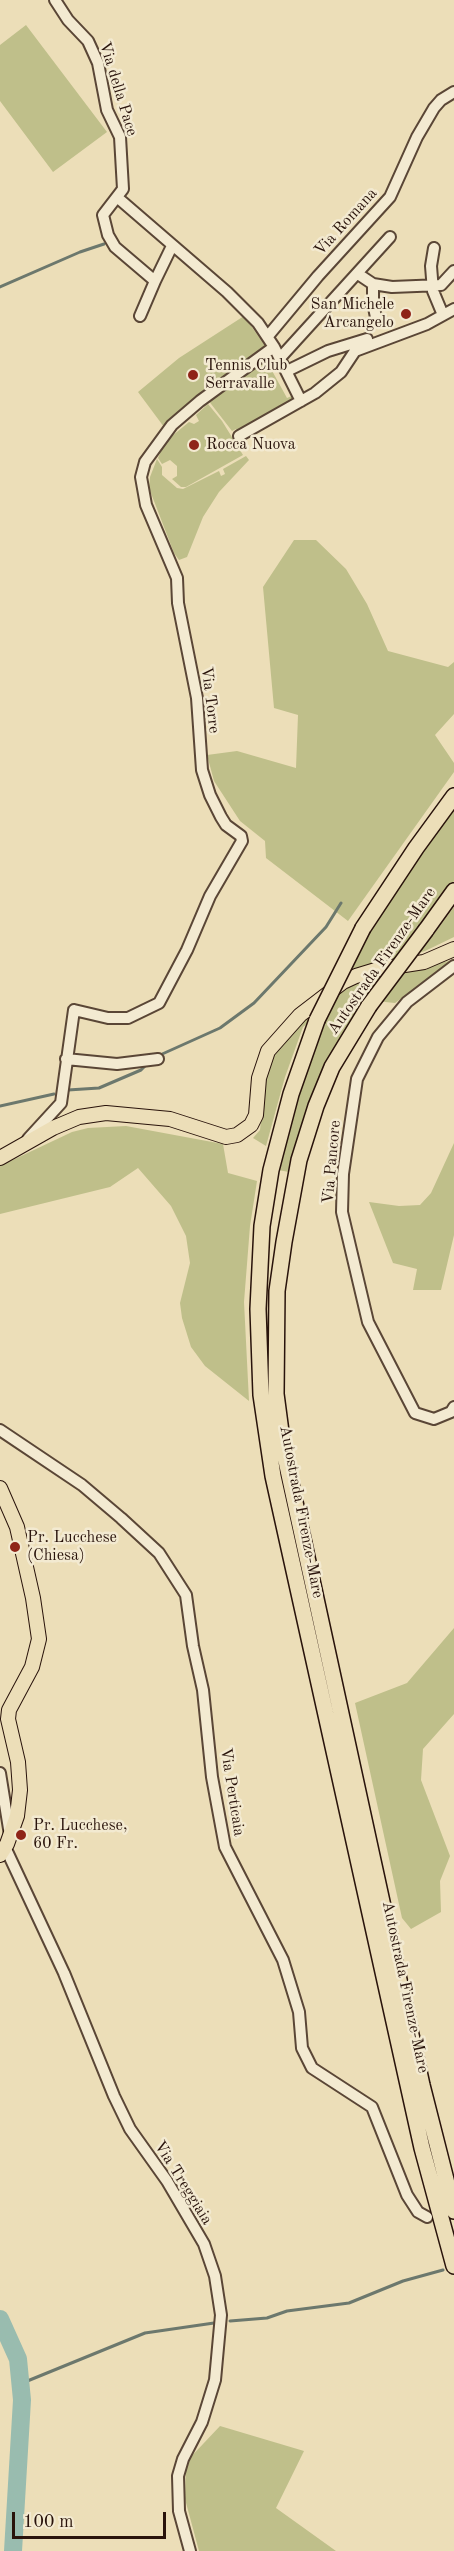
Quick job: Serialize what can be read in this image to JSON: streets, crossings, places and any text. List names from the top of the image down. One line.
{"streets":{"highway":["Autostrada Firenze-Mare"],"street":["Via della Pace","Via Romana","Via Torre","Via Pancore","Via Perticaia","Via Treggiaia"]},"places":["San Michele Arcangelo","Tennis Club Serravalle","Rocca Nuova","Pr. Lucchese (Chiesa)","Pr. Lucchese, 60 Fr."],"scale_bar":"100 m"}
